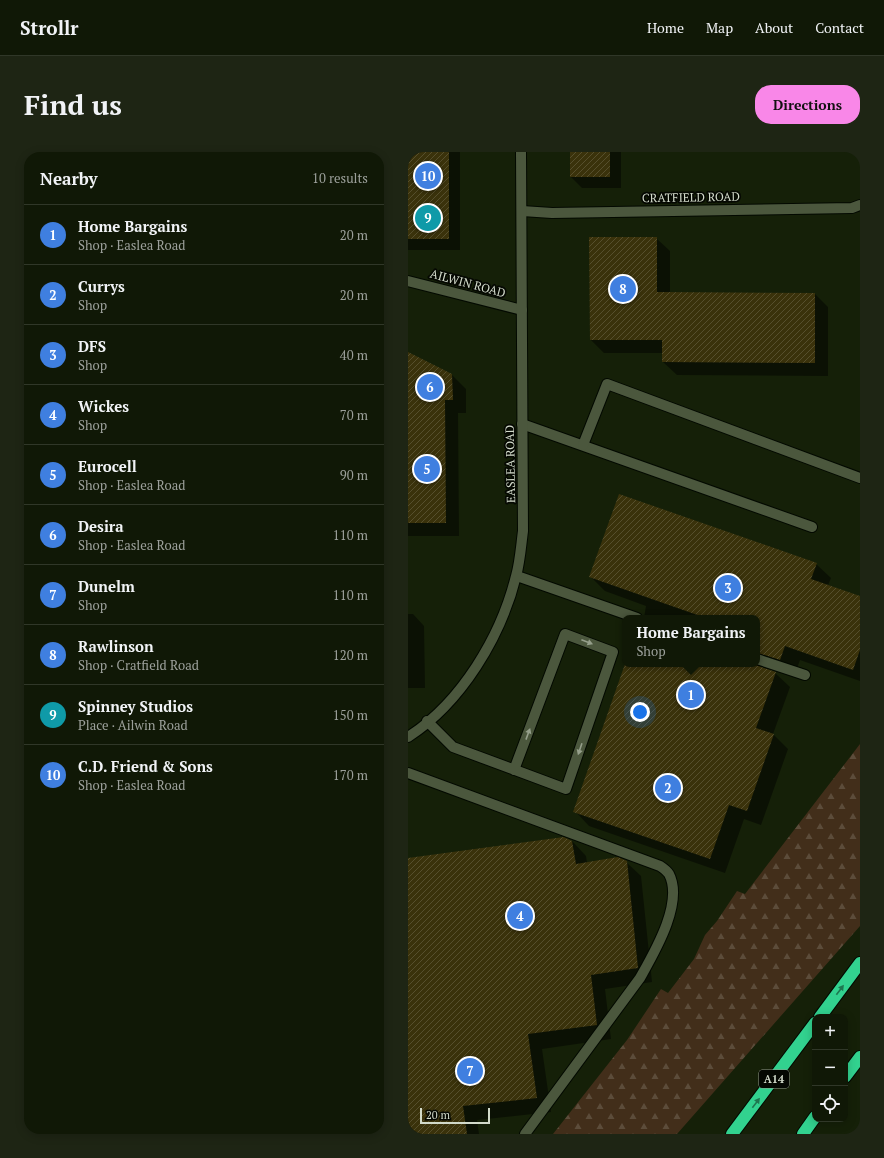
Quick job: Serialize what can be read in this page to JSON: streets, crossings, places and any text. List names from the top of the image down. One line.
{"streets":{"highway":["A14"],"street":["CRATFIELD ROAD","AILWIN ROAD","EASLEA ROAD"]},"crossings":[["CRATFIELD ROAD","EASLEA ROAD"],["AILWIN ROAD","EASLEA ROAD"]],"scale_bar":"20 m","page":{"header":"Strollr","nav":["Home","Map","About","Contact"],"buttons":"Directions","title":"Find us","heading":["Nearby","10 results"],"pins":["10","9","8","6","5","3","1","2","4","7"],"list":[{"mark":"1","name":"Home Bargains","note":"Shop · Easlea Road","value":"20 m"},{"mark":"2","name":"Currys","note":"Shop","value":"20 m"},{"mark":"3","name":"DFS","note":"Shop","value":"40 m"},{"mark":"4","name":"Wickes","note":"Shop","value":"70 m"},{"mark":"5","name":"Eurocell","note":"Shop · Easlea Road","value":"90 m"},{"mark":"6","name":"Desira","note":"Shop · Easlea Road","value":"110 m"},{"mark":"7","name":"Dunelm","note":"Shop","value":"110 m"},{"mark":"8","name":"Rawlinson","note":"Shop · Cratfield Road","value":"120 m"},{"mark":"9","name":"Spinney Studios","note":"Place · Ailwin Road","value":"150 m"},{"mark":"10","name":"C.D. Friend & Sons","note":"Shop · Easlea Road","value":"170 m"}],"popup":["Home Bargains","Shop"],"map_buttons":["+","−"],"scale":"20 m"}}
